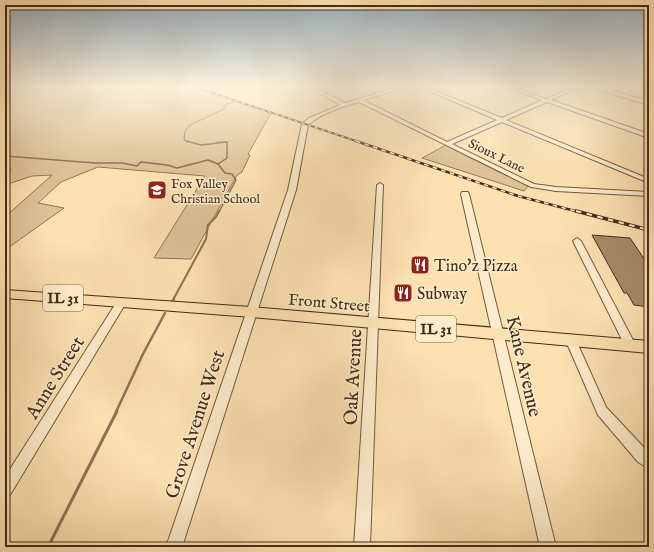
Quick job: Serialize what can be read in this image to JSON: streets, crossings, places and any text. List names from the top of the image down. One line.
{"streets":{"main road":["IL 31","Front Street"],"street":["Sioux Lane","Kane Avenue","Anne Street","Oak Avenue","Grove Avenue West"]},"crossings":[["Front Street","Kane Avenue"],["Front Street","Anne Street"],["Front Street","Oak Avenue"],["Front Street","Grove Avenue West"]],"places":{"school or university":["Fox Valley Christian School"],"restaurant":["Tino'z Pizza","Subway"]}}
